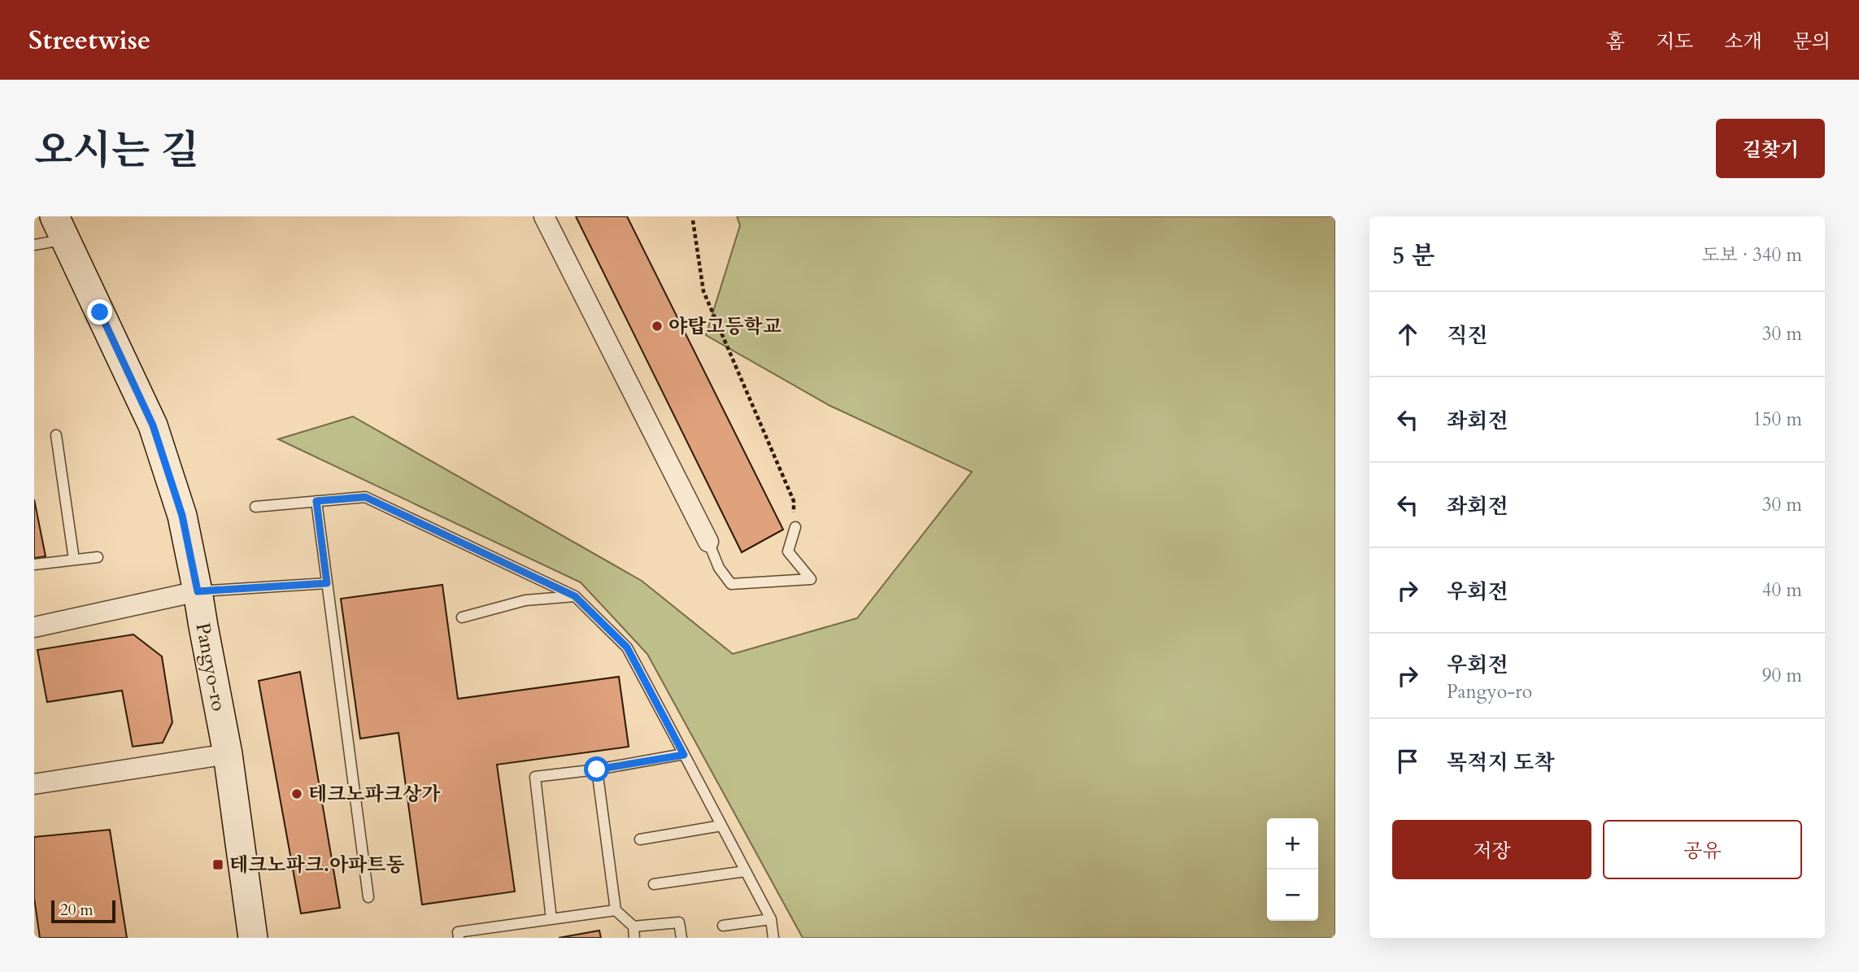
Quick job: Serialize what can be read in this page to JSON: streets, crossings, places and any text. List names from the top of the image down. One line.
{"streets":{"main road":["Pangyo-ro"]},"places":{"other":["야탑고등학교","테크노파크상가"],"transit":["테크노파크.아파트동"]},"scale_bar":"20 m","page":{"header":"Streetwise","nav":["홈","지도","소개","문의"],"title":"오시는 길","buttons":["길찾기",["저장","공유"]],"heading":["5 분","도보 · 340 m"],"list":[["직진","30 m"],["좌회전","150 m"],["좌회전","30 m"],["우회전","40 m"],["우회전","Pangyo-ro","90 m"],"목적지 도착"],"map_buttons":["+","−"],"scale":"20 m"}}
